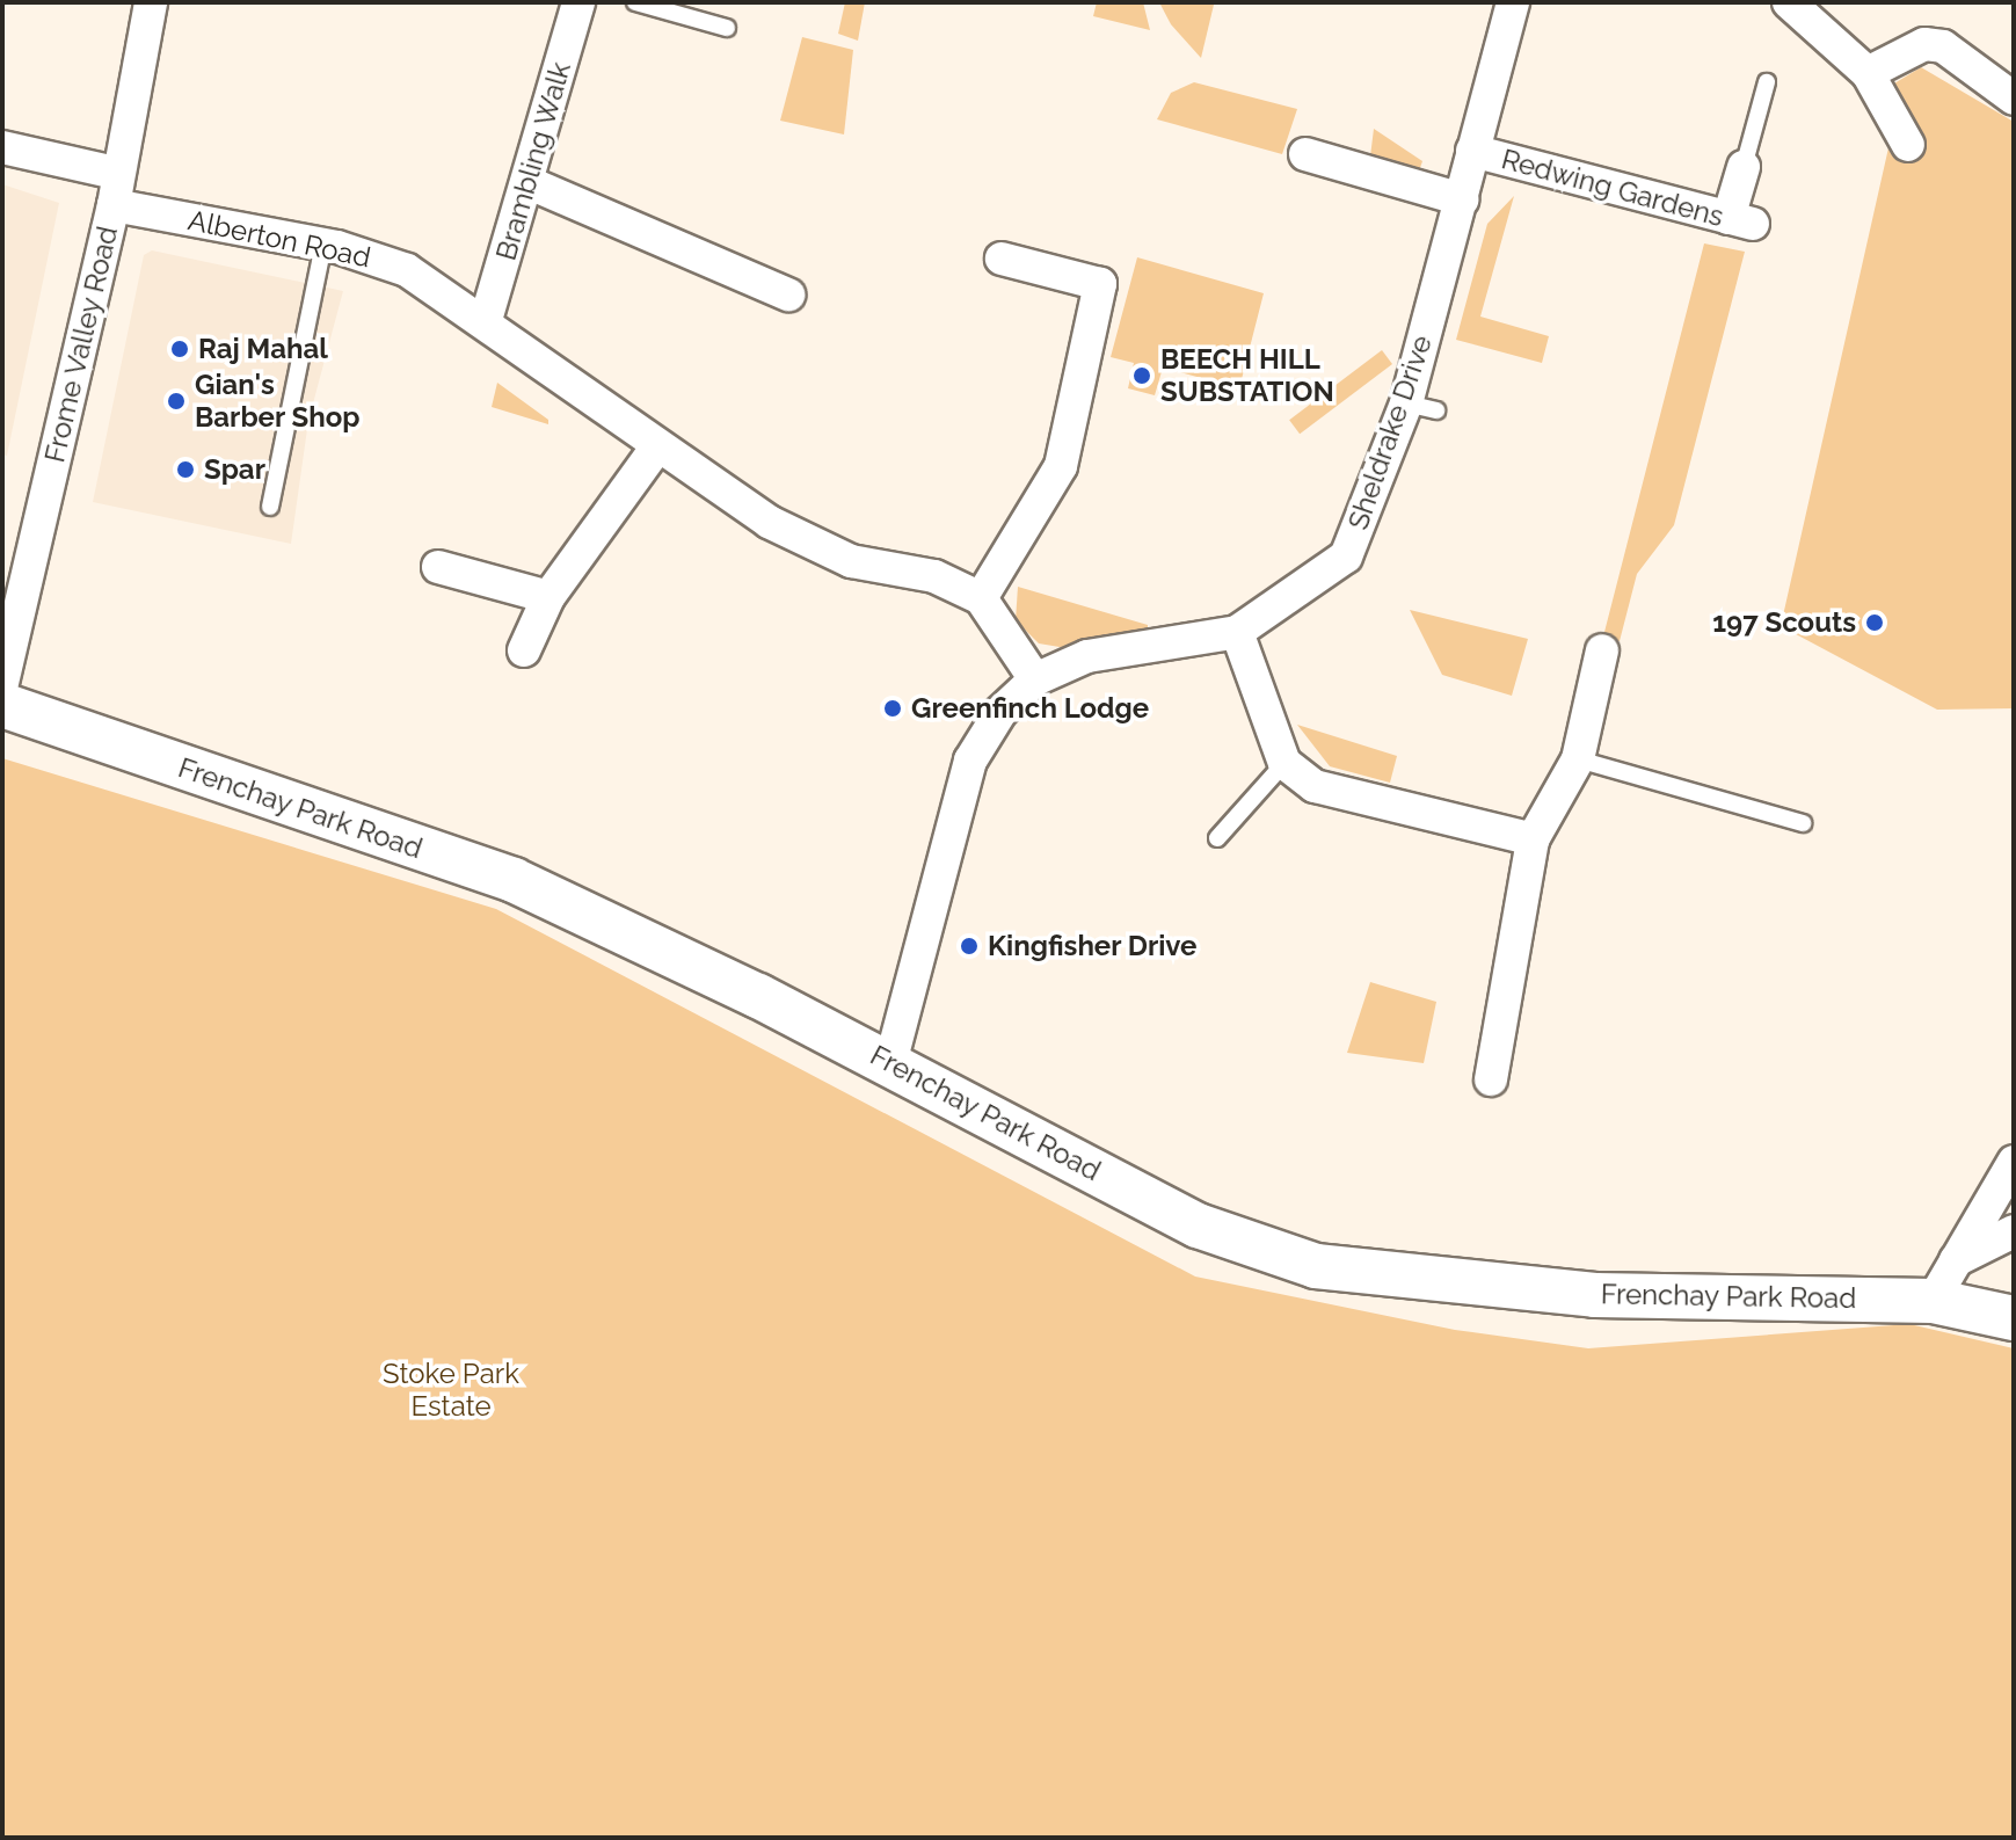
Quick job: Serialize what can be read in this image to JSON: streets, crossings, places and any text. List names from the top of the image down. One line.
{"streets":{"main road":["Frenchay Park Road"],"street":["Brambling Walk","Redwing Gardens","Alberton Road","Frome Valley Road","Sheldrake Drive"]},"crossings":[["Brambling Walk","Alberton Road"],["Redwing Gardens","Sheldrake Drive"],["Alberton Road","Frome Valley Road"],["Sheldrake Drive","Frenchay Park Road"]],"parks":["Stoke Park Estate"],"places":["Raj Mahal","BEECH HILL SUBSTATION","Gian's Barber Shop","Spar","197 Scouts","Greenfinch Lodge","Kingfisher Drive"]}
